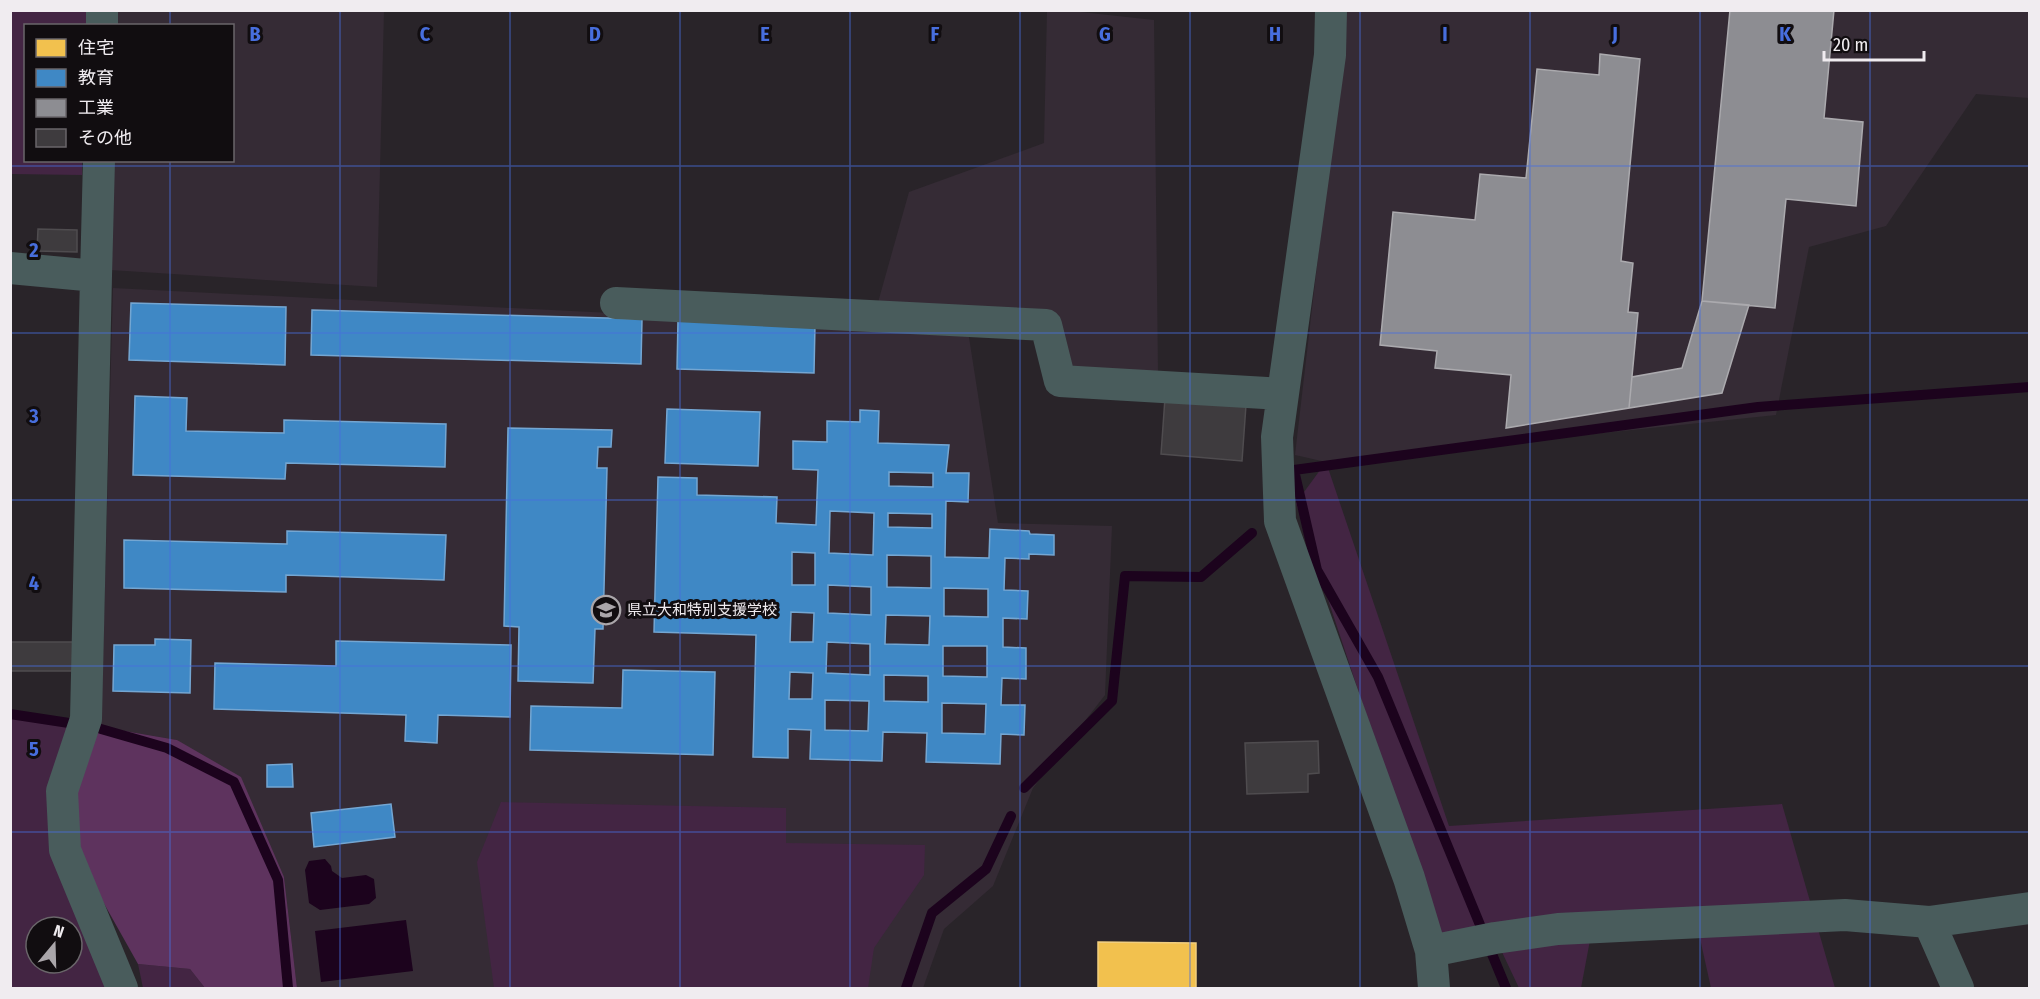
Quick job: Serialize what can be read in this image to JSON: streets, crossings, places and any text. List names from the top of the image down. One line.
{"places":{"school or university":["県立大和特別支援学校"]},"legend":["住宅","教育","工業","その他"],"scale_bar":"20 m","north":"top","grid":{"columns":["B","C","D","E","F","G","H","I","J","K"],"rows":["2","3","4","5"]}}
